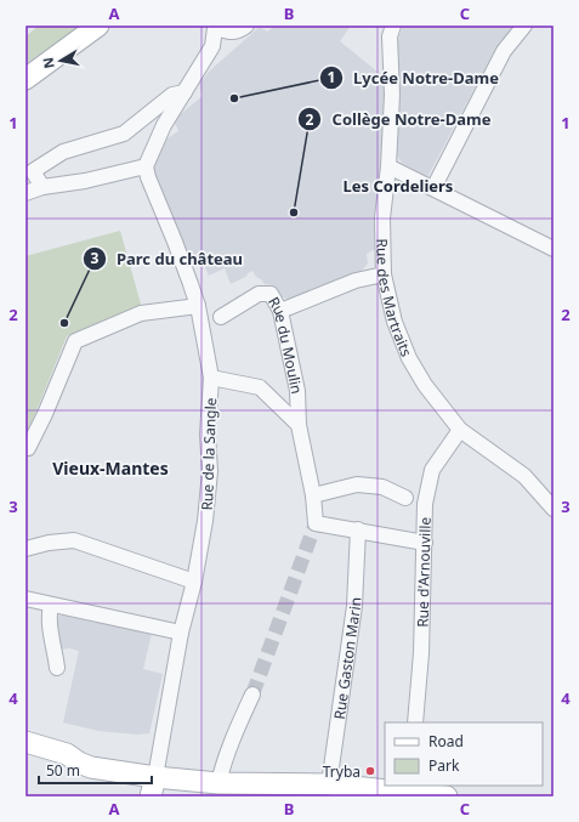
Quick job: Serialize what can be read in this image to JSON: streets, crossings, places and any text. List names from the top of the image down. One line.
{"streets":{"street":["Rue des Martraits","Rue du Moulin","Rue de la Sangle","Rue d'Arnouville","Rue Gaston Marin"]},"crossings":[["Rue des Martraits","Rue d'Arnouville"],["Rue du Moulin","Rue Gaston Marin"]],"districts":["Les Cordeliers","Vieux-Mantes"],"places":["Lycée Notre-Dame","Collège Notre-Dame","Parc du château","Tryba"],"legend":["Road","Park"],"scale_bar":"50 m","north":"left","grid":{"columns":["A","B","C"],"rows":["1","2","3","4"]}}
